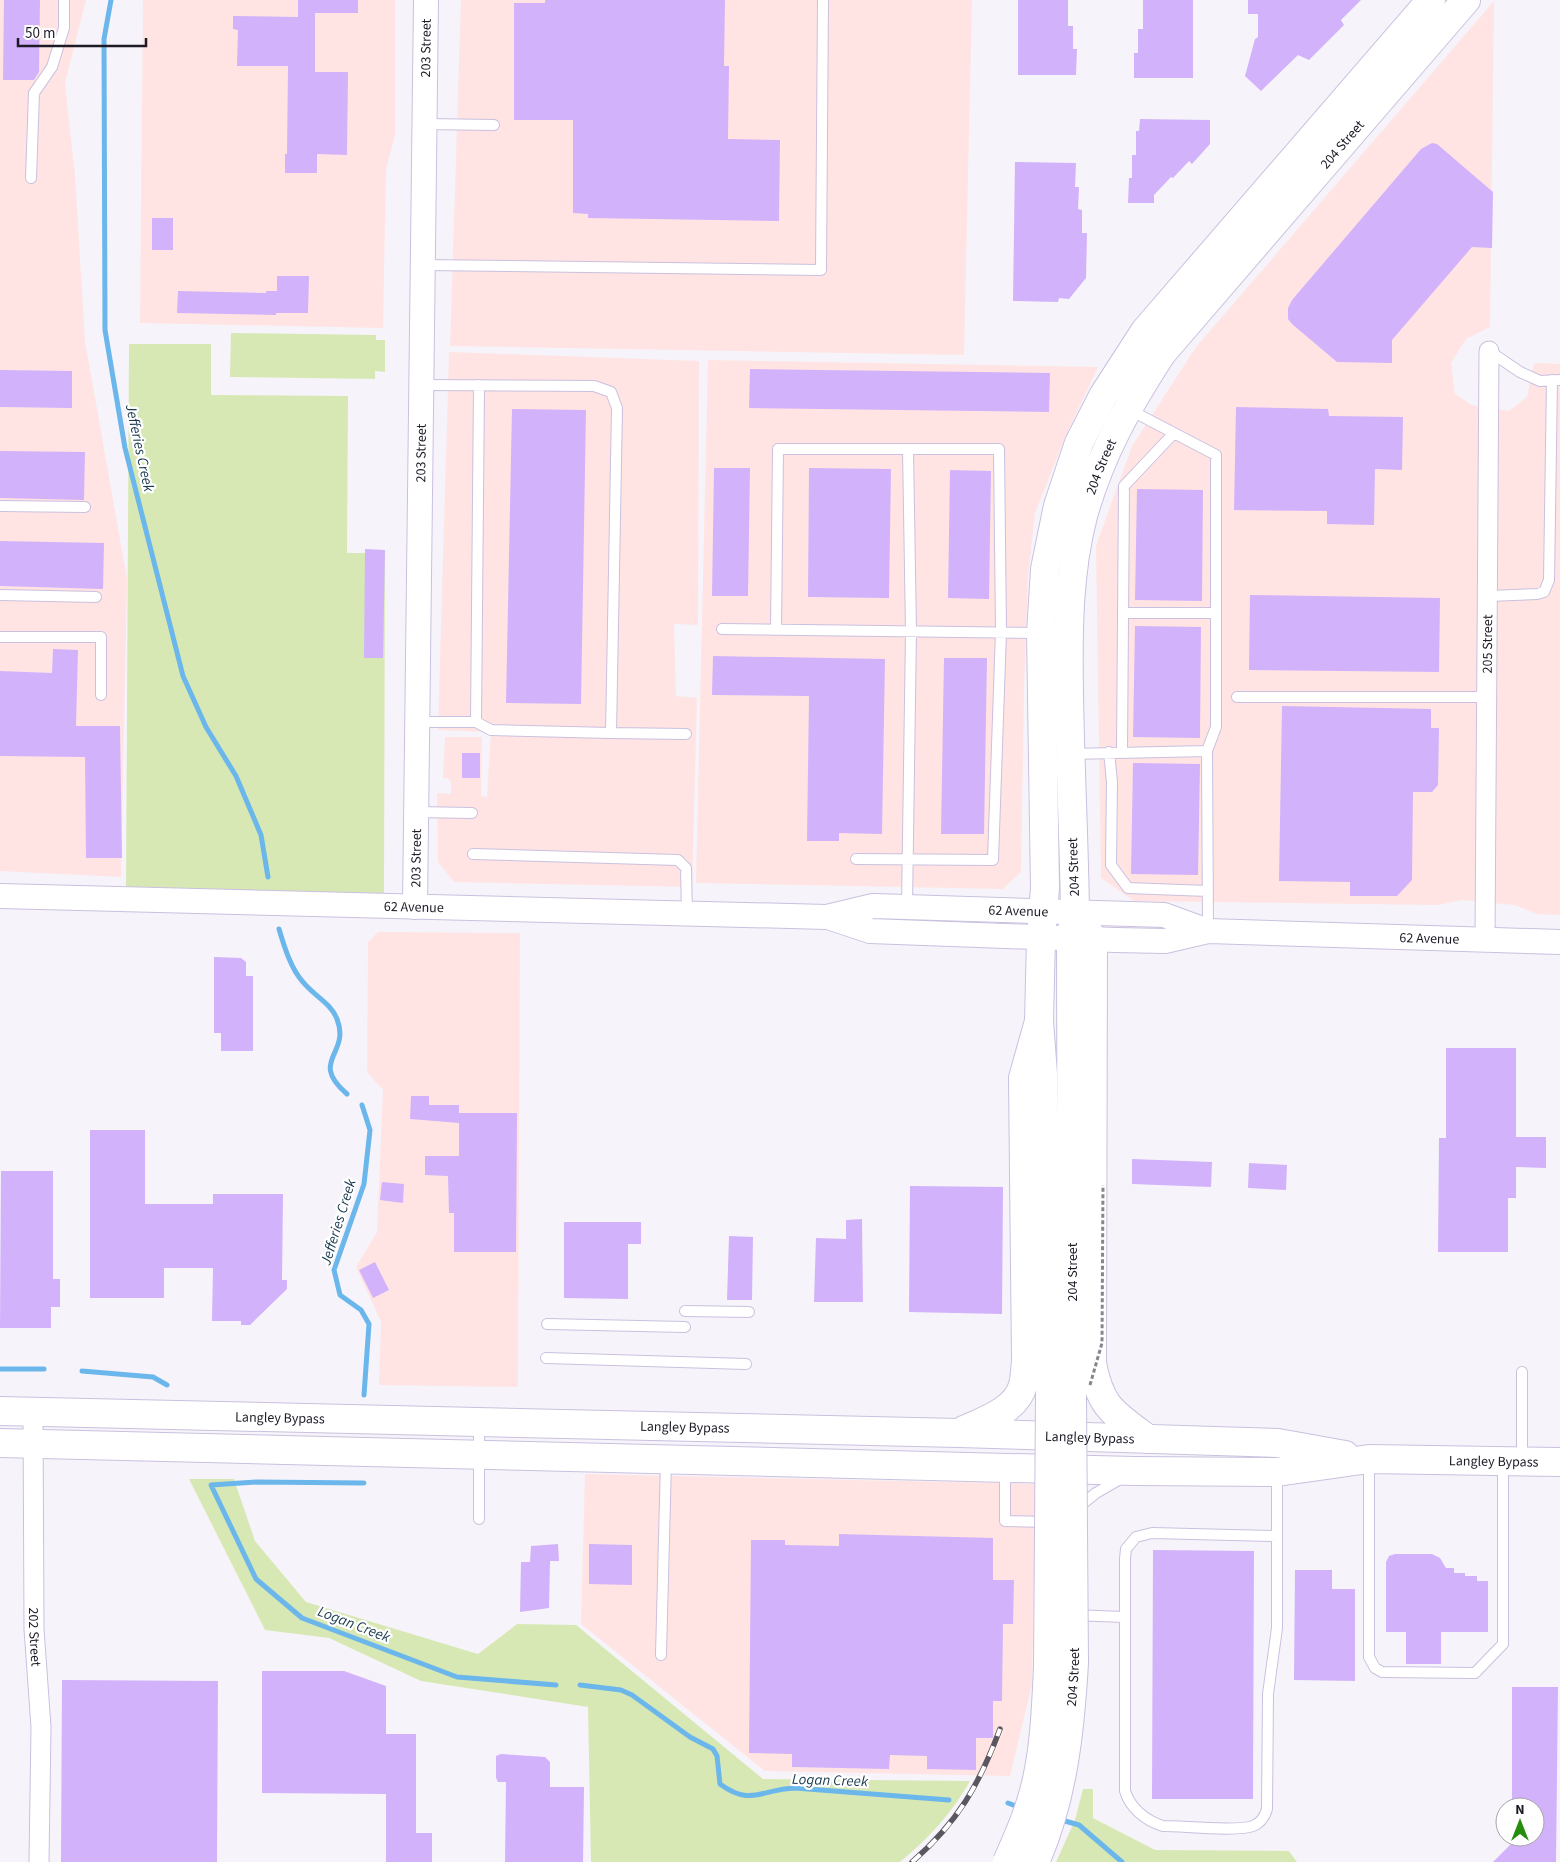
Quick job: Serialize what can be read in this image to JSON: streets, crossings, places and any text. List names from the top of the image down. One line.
{"streets":{"main road":["204 Street","Langley Bypass"],"street":["203 Street","205 Street","62 Avenue","202 Street"]},"crossings":[["203 Street","62 Avenue"],["204 Street","62 Avenue"],["205 Street","62 Avenue"],["Langley Bypass","202 Street"]],"water":["Jefferies Creek","Logan Creek"],"scale_bar":"50 m","north":"top"}
